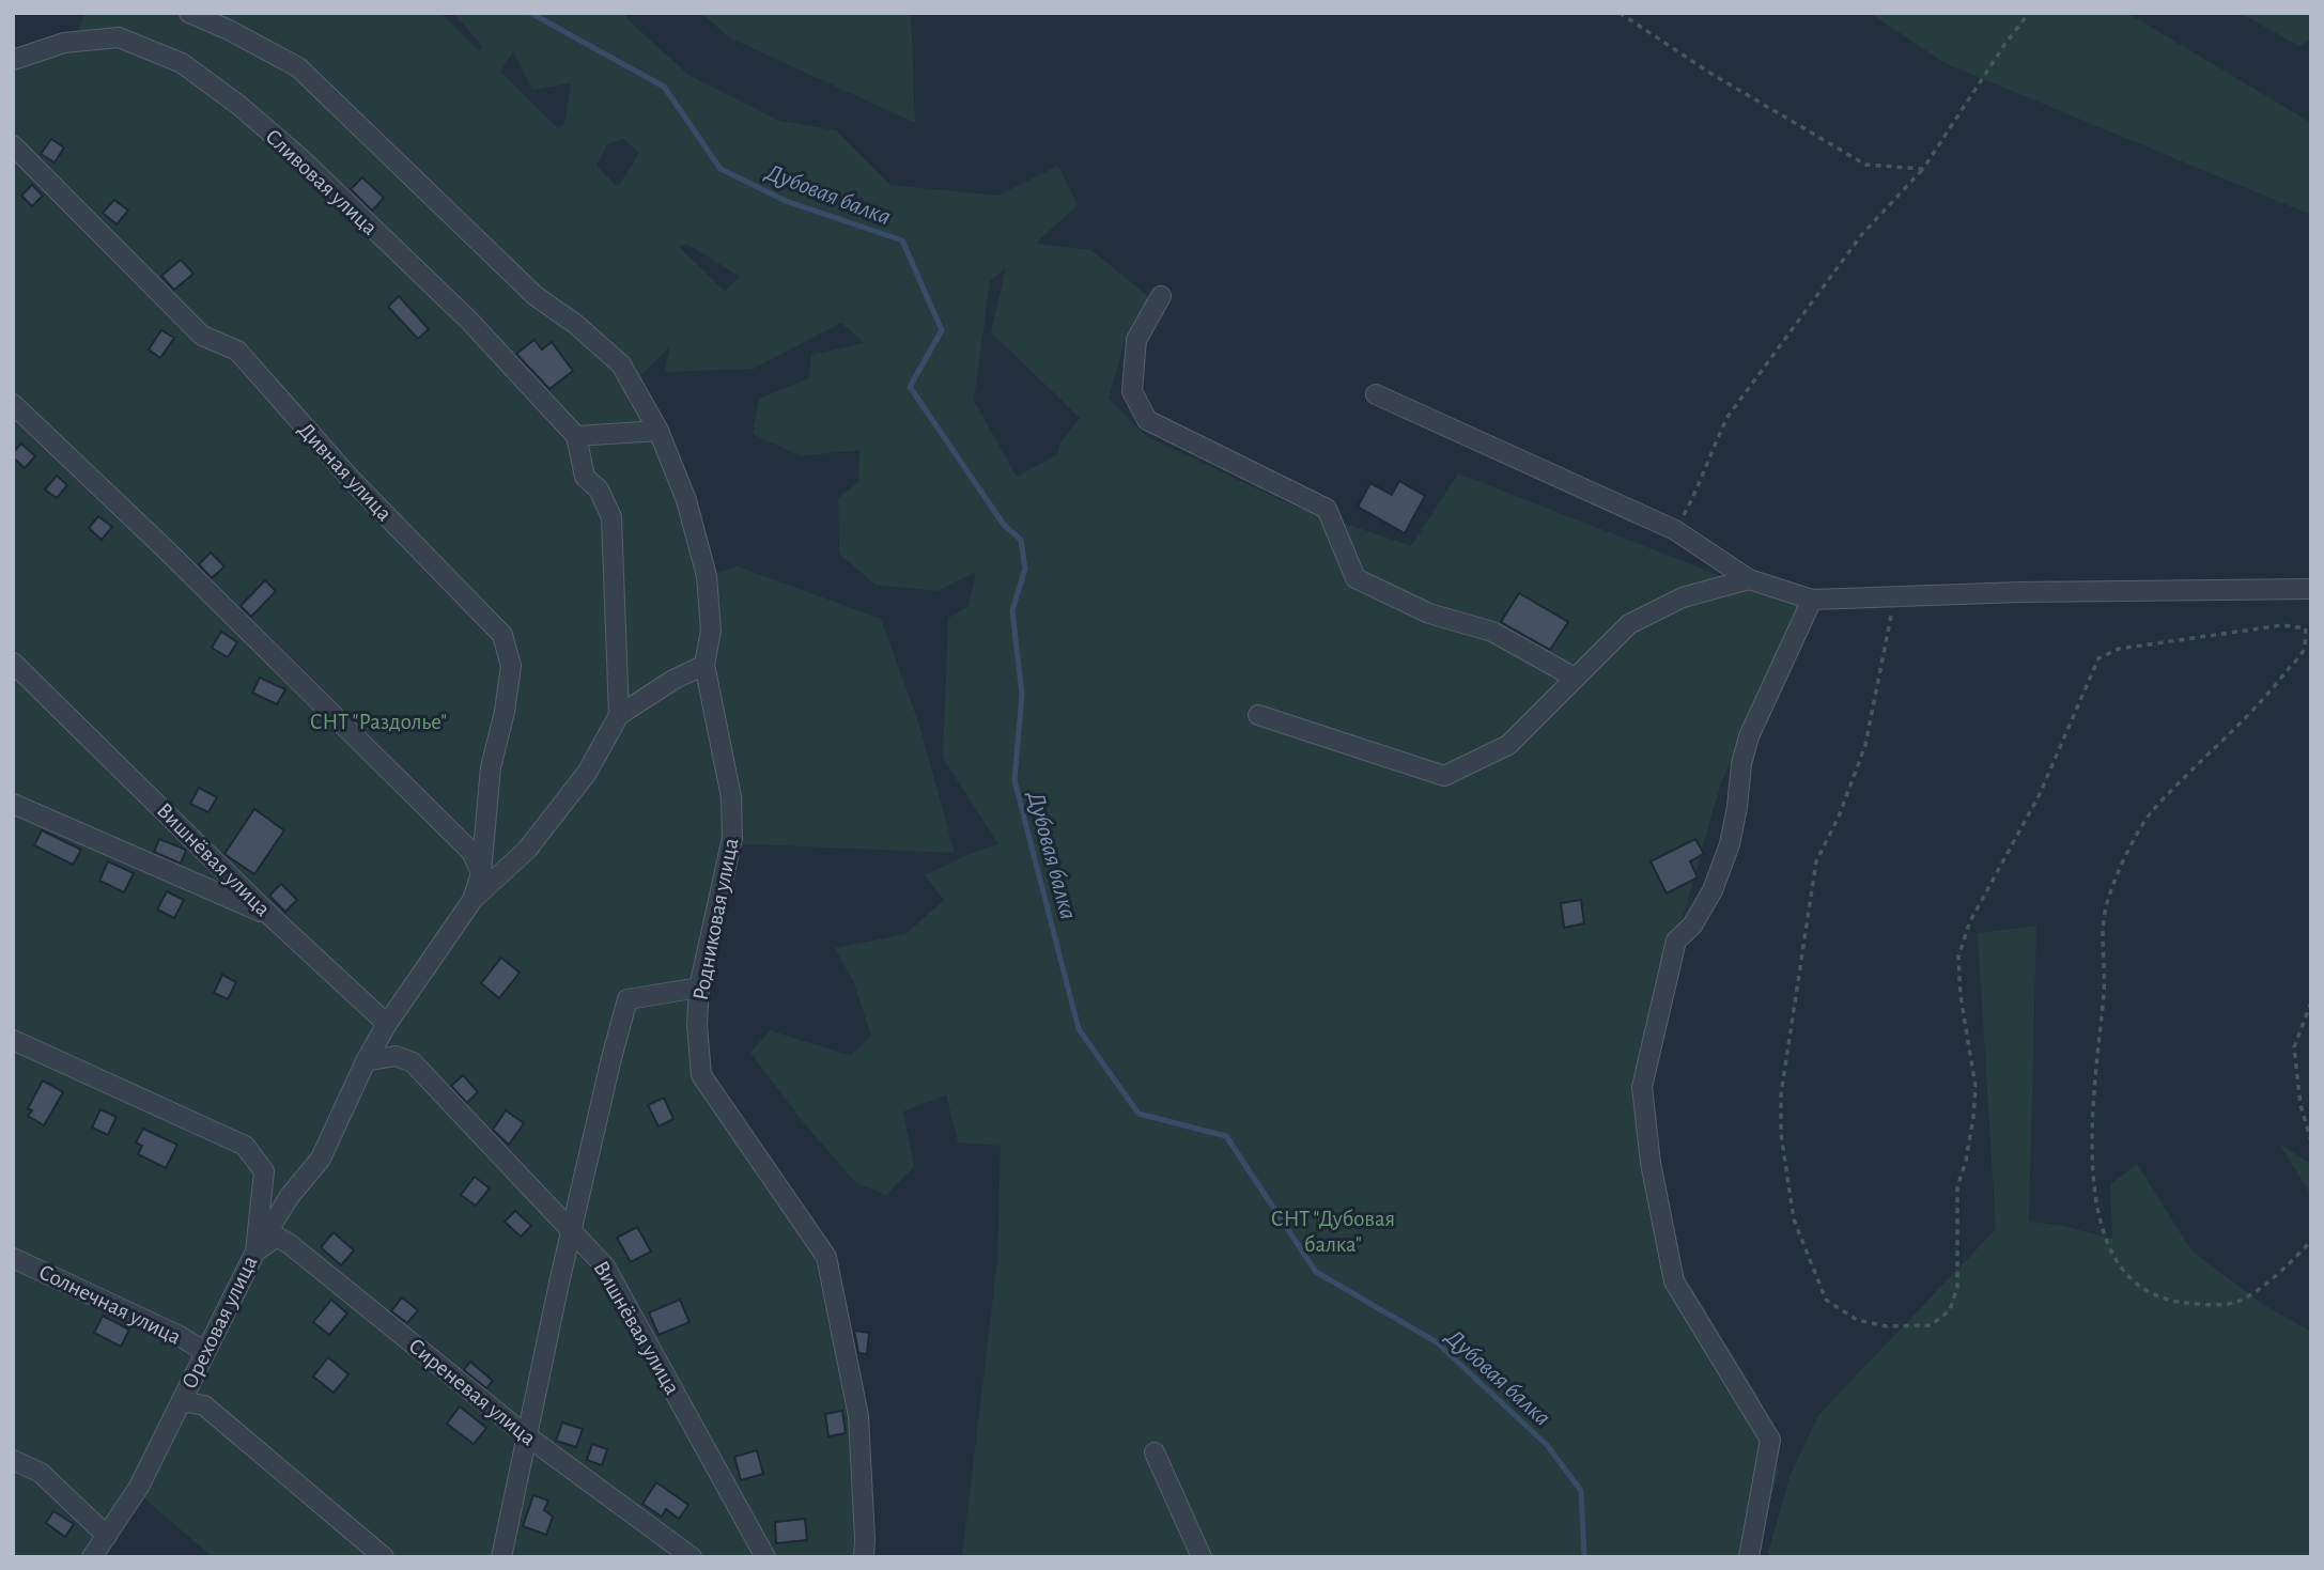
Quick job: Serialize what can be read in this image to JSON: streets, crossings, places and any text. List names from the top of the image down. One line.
{"streets":{"street":["Сливовая улица","Дивная улица","Вишнёвая улица","Родниковая улица","Солнечная улица","Ореховая улица","Сиреневая улица"]},"crossings":[["Солнечная улица","Ореховая улица"],["Ореховая улица","Сиреневая улица"]],"water":["Дубовая балка"],"parks":["СНТ \"Раздолье\"","СНТ \"Дубовая балка\""]}
